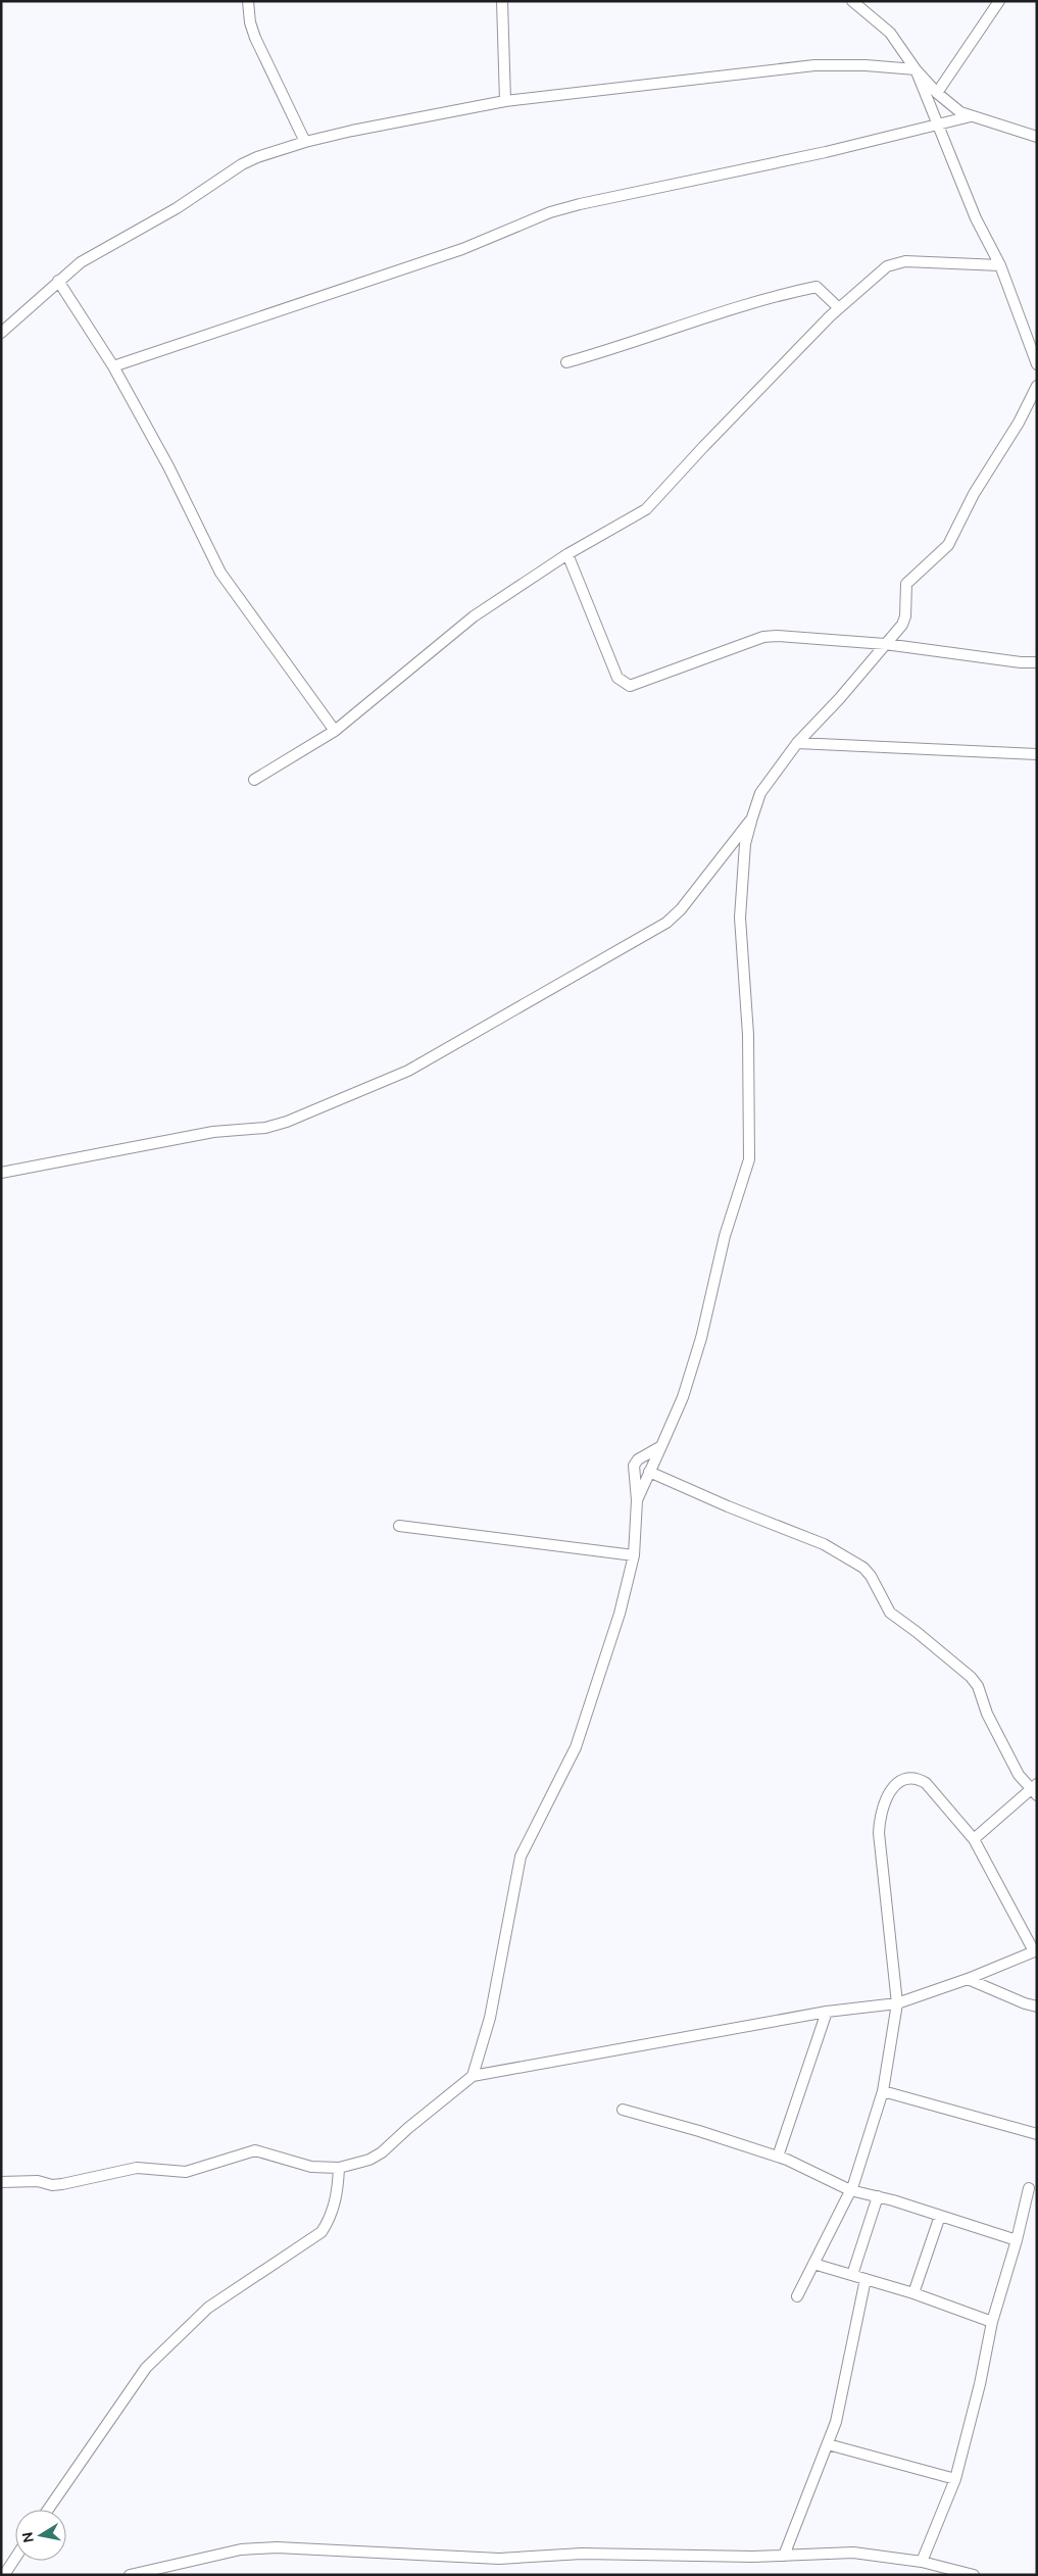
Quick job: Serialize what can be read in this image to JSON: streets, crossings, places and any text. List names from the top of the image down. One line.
{"north":"left"}
